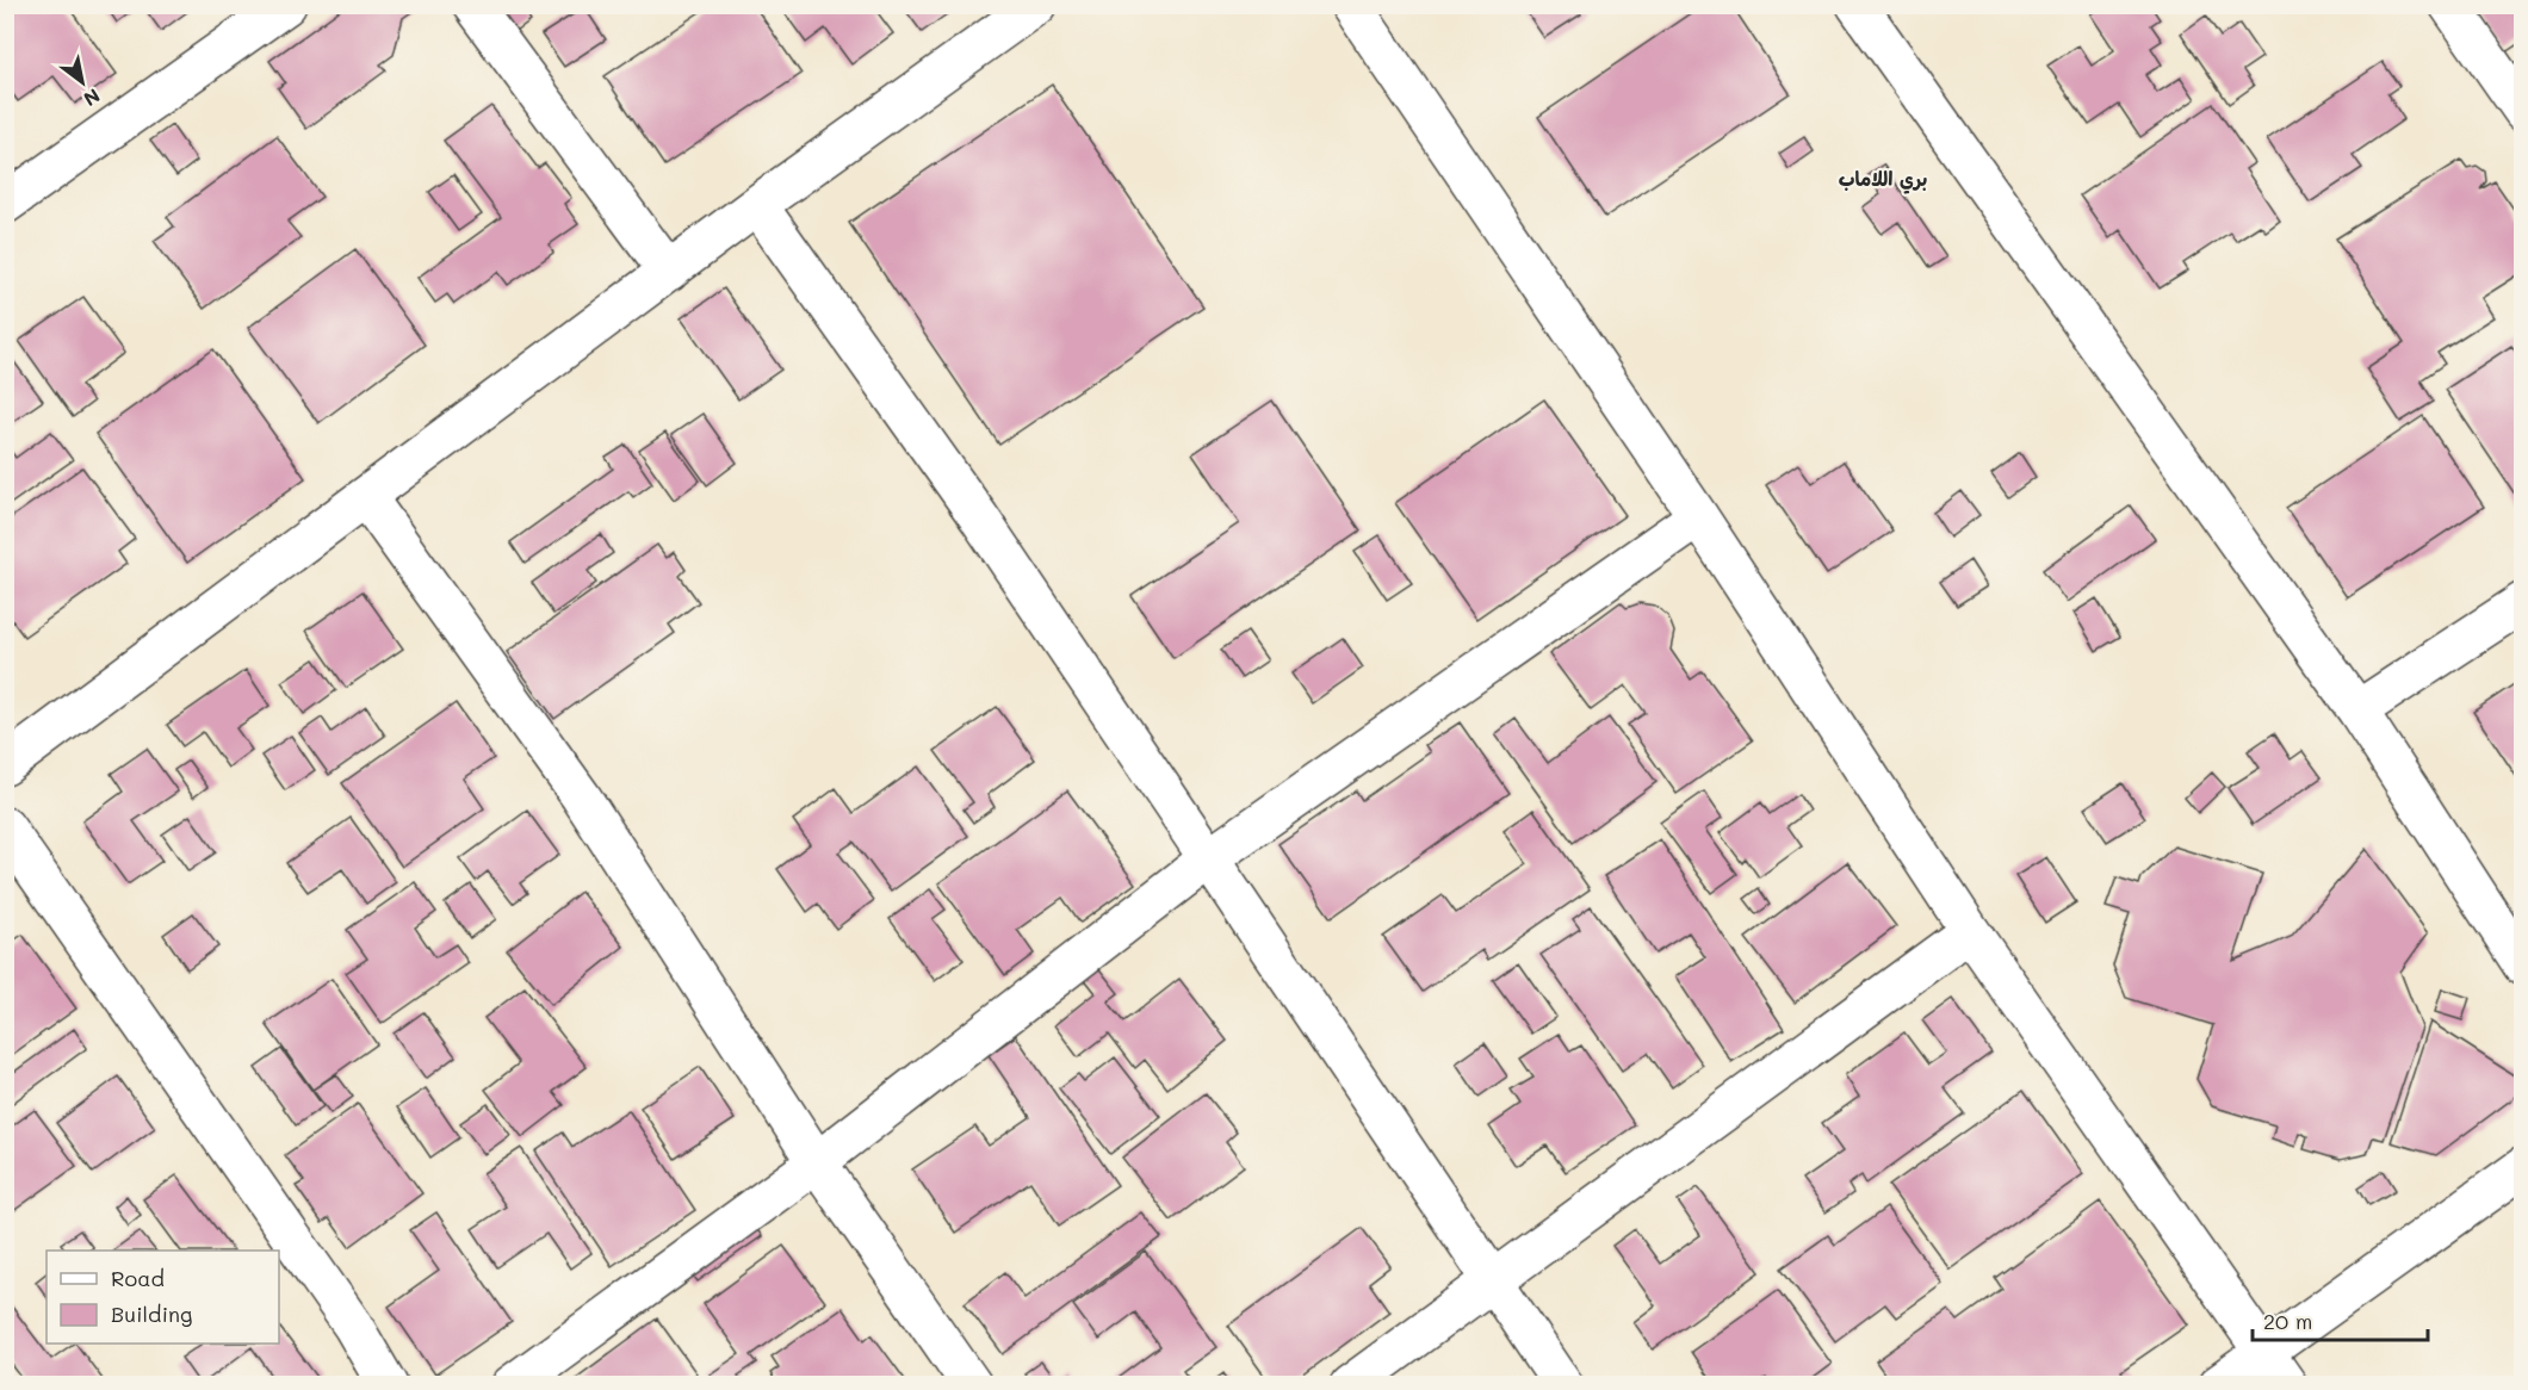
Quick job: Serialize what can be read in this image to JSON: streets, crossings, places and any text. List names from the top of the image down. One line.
{"districts":["بري اللاماب"],"legend":["Road","Building"],"scale_bar":"20 m","north":"bottom right"}
